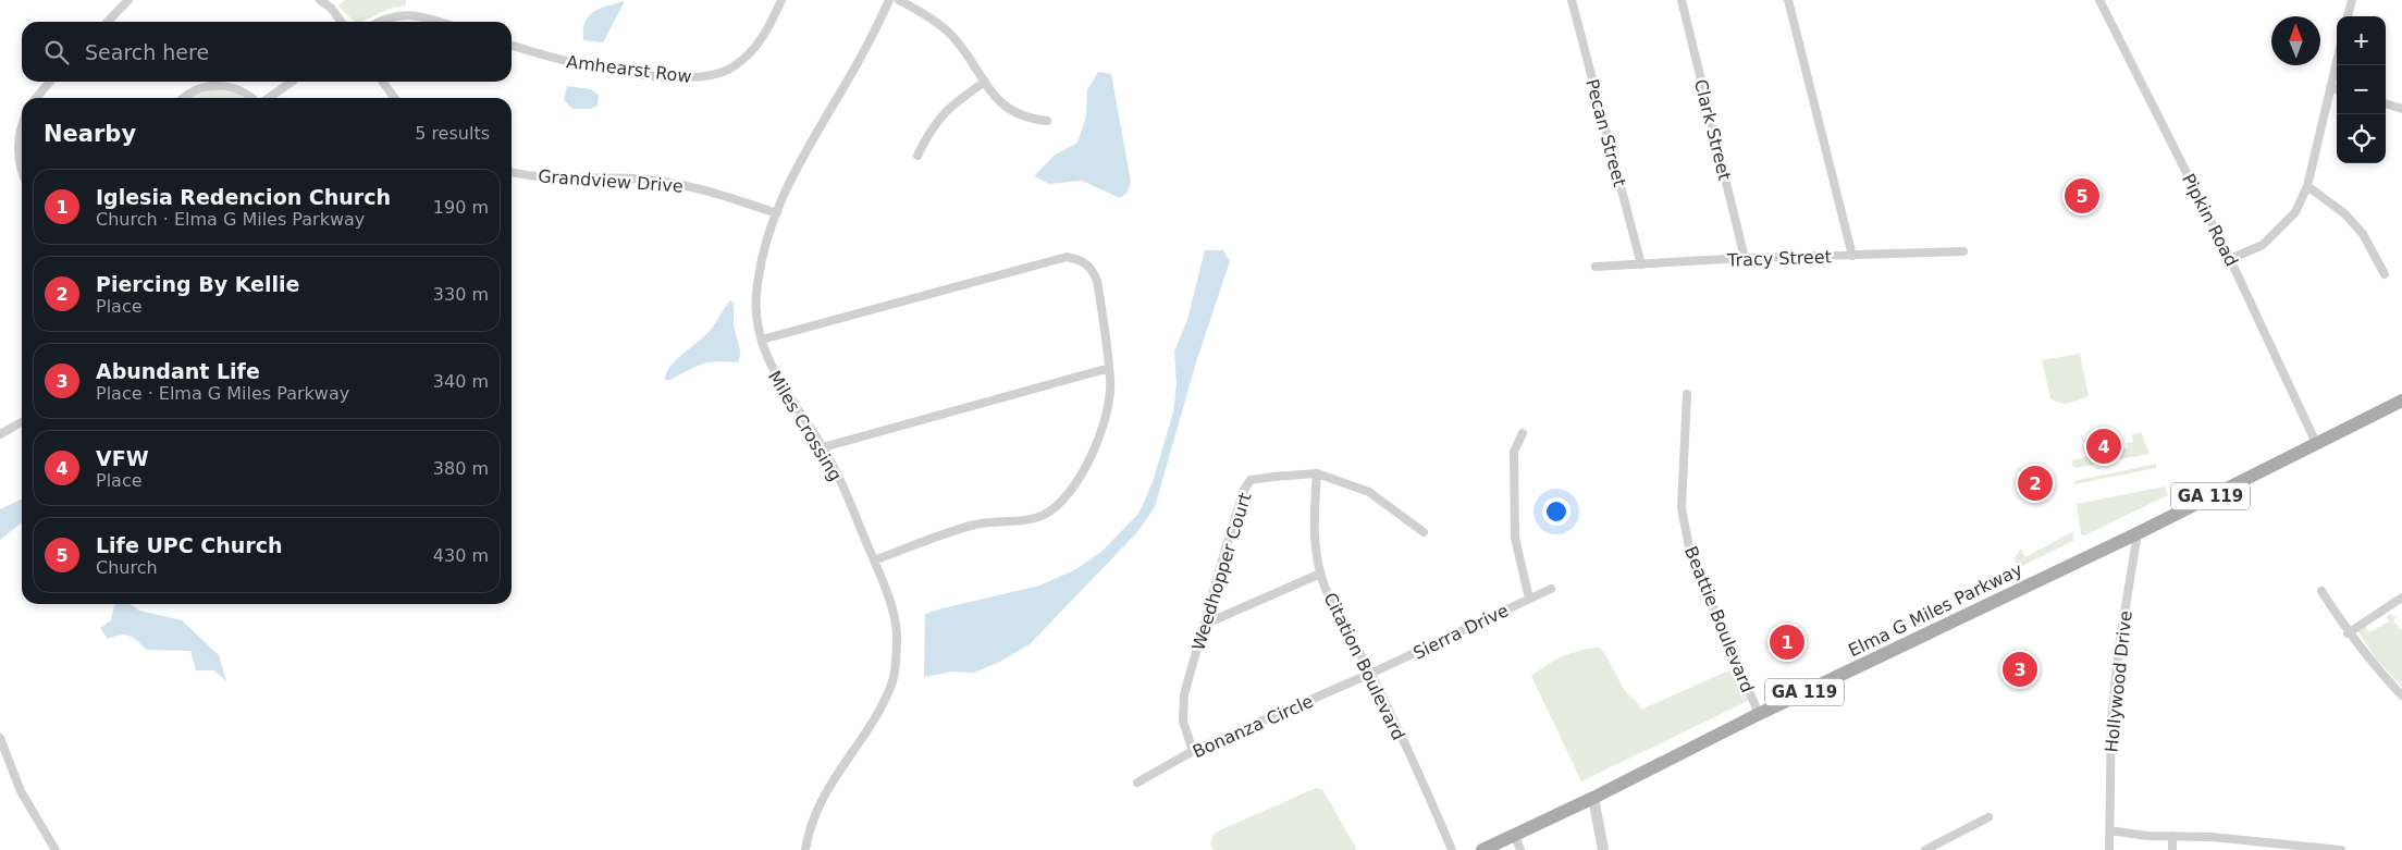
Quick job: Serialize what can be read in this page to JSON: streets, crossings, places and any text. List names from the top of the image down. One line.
{"streets":{"main road":["GA 119","Elma G Miles Parkway"],"street":["Amhearst Row","Clark Street","Pecan Street","Grandview Drive","Pipkin Road","Tracy Street","Miles Crossing","Weedhopper Court","Beattie Boulevard","Sierra Drive","Citation Boulevard","Hollywood Drive","Bonanza Circle"]},"crossings":[["Clark Street","Tracy Street"],["Pecan Street","Tracy Street"],["Grandview Drive","Miles Crossing"],["Pipkin Road","Elma G Miles Parkway"],["Weedhopper Court","Citation Boulevard"],["Weedhopper Court","Bonanza Circle"],["Elma G Miles Parkway","Beattie Boulevard"],["Elma G Miles Parkway","Hollywood Drive"],["Sierra Drive","Citation Boulevard"],["Sierra Drive","Bonanza Circle"],["Citation Boulevard","Bonanza Circle"]],"north":"top","page":{"map_buttons":["+","−"],"search":"Search here","heading":["Nearby","5 results"],"list":[{"mark":"1","name":"Iglesia Redencion Church","note":"Church · Elma G Miles Parkway","value":"190 m"},{"mark":"2","name":"Piercing By Kellie","note":"Place","value":"330 m"},{"mark":"3","name":"Abundant Life","note":"Place · Elma G Miles Parkway","value":"340 m"},{"mark":"4","name":"VFW","note":"Place","value":"380 m"},{"mark":"5","name":"Life UPC Church","note":"Church","value":"430 m"}],"pins":["5","4","2","1","3"]}}
